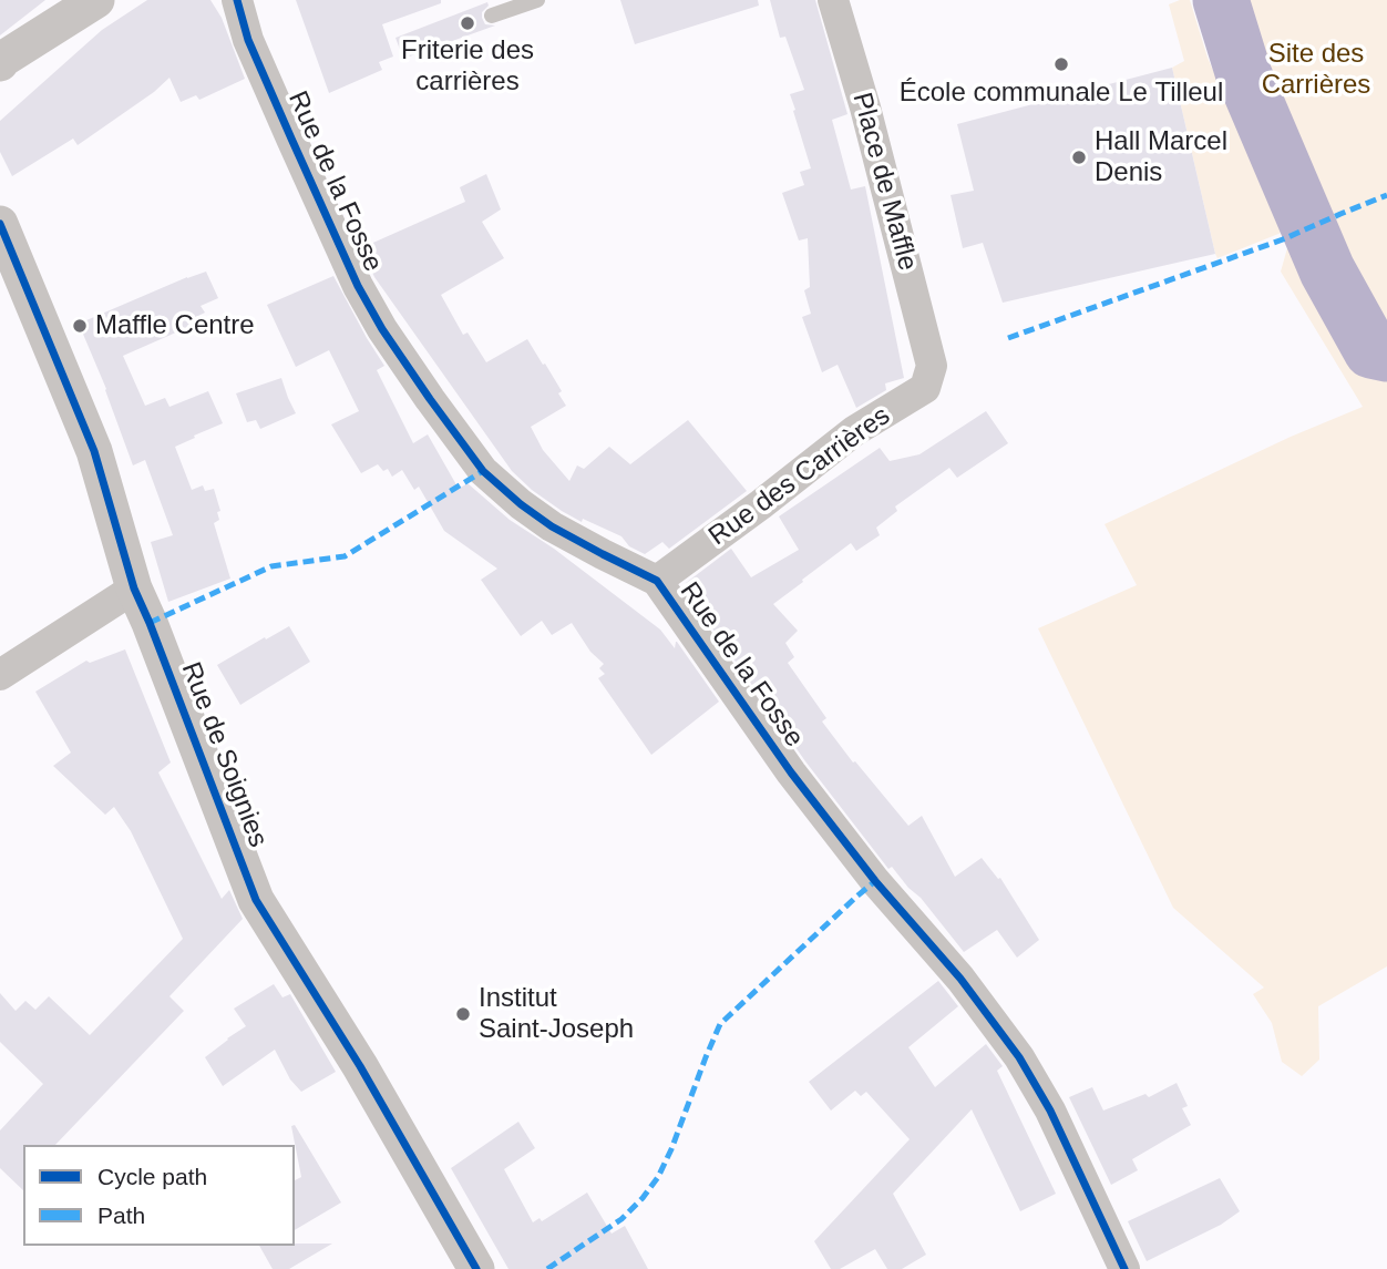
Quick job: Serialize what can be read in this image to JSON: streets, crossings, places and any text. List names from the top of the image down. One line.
{"streets":{"street":["Rue de la Fosse","Place de Maffle","Rue des Carrières","Rue de Soignies"]},"crossings":[["Rue de la Fosse","Rue des Carrières"],["Place de Maffle","Rue des Carrières"]],"parks":["Site des Carrières"],"places":["Friterie des carrières","École communale Le Tilleul","Hall Marcel Denis","Maffle Centre","Institut Saint-Joseph"],"legend":["Cycle path","Path"]}
